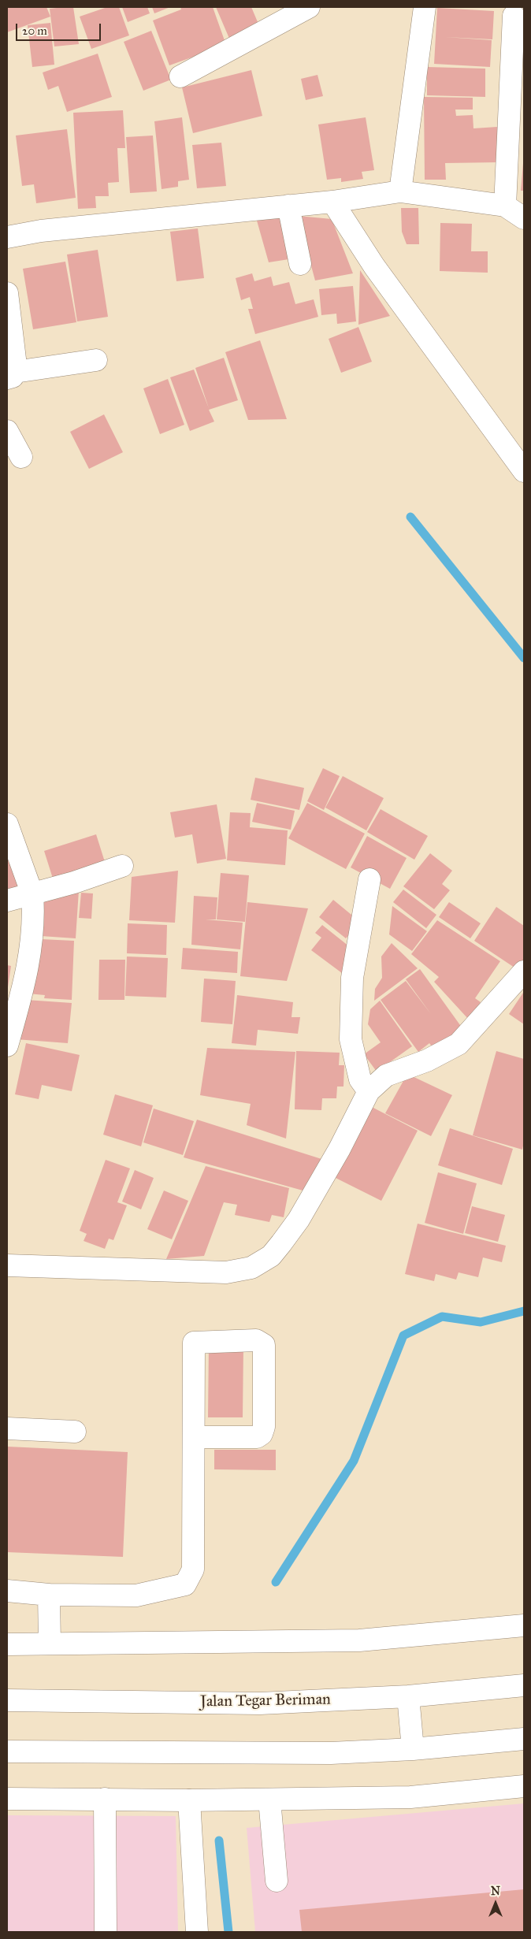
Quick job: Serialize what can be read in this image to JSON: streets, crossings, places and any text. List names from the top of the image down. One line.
{"streets":{"street":["Jalan Tegar Beriman"]},"scale_bar":"20 m","north":"top"}
